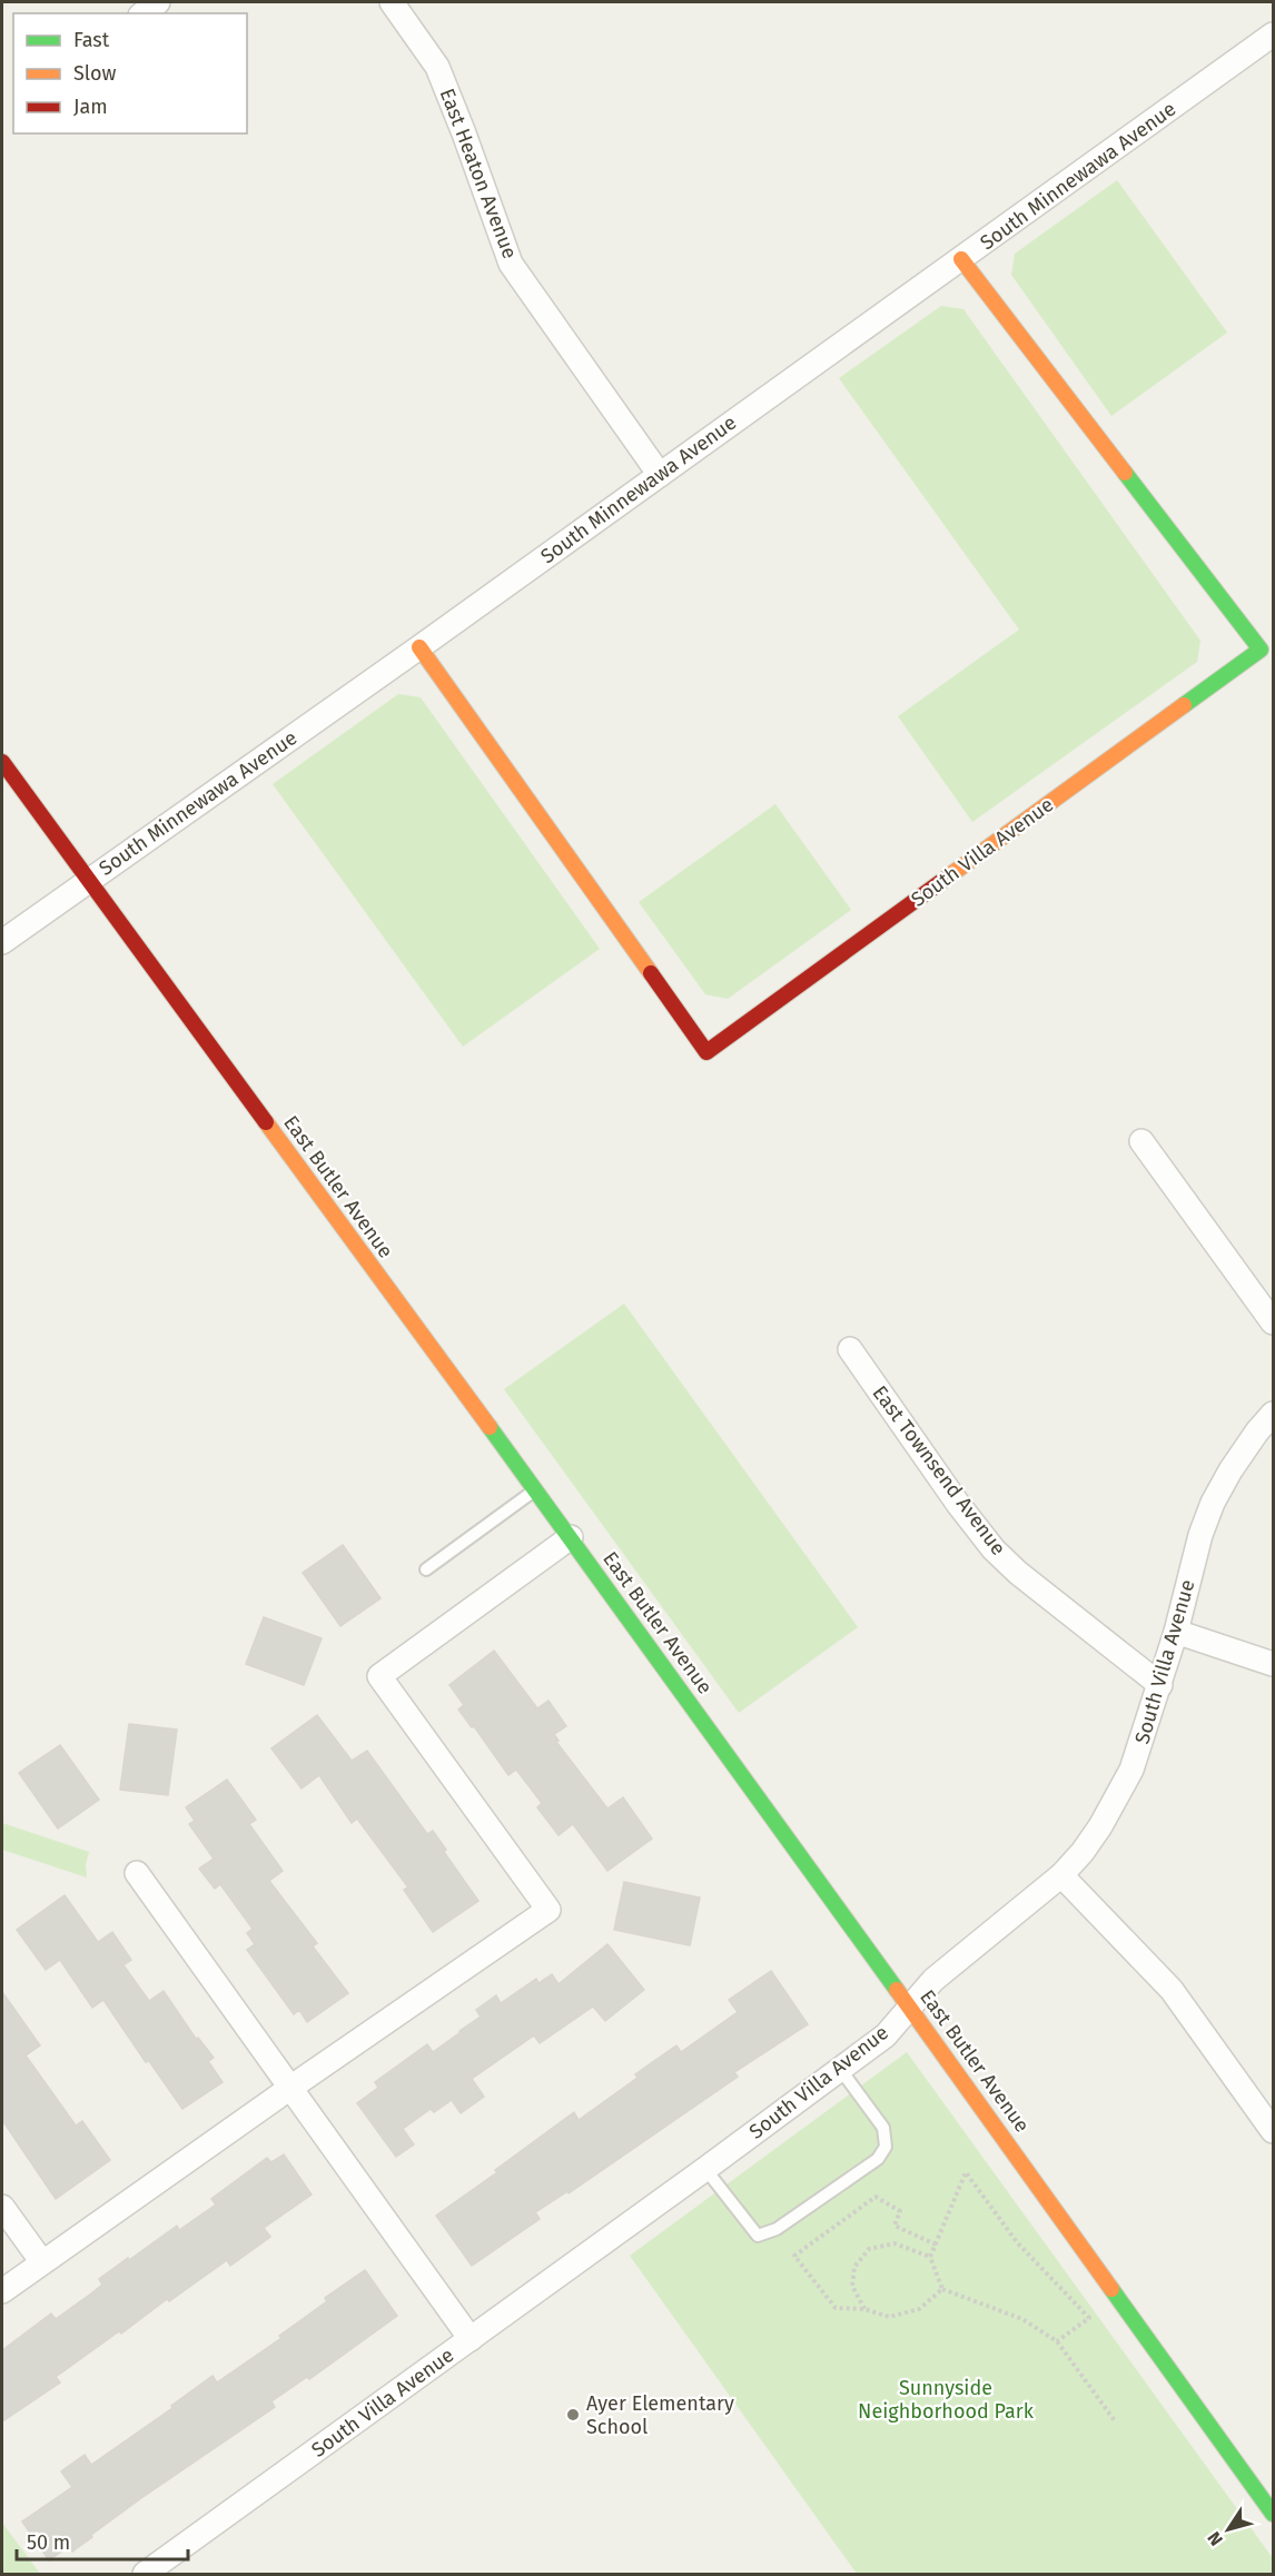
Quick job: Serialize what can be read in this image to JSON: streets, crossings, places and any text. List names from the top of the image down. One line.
{"streets":{"street":["East Heaton Avenue","South Minnewawa Avenue","South Villa Avenue","East Butler Avenue","East Townsend Avenue"]},"crossings":[["East Heaton Avenue","South Minnewawa Avenue"],["South Minnewawa Avenue","South Villa Avenue"],["South Minnewawa Avenue","East Butler Avenue"],["South Villa Avenue","East Butler Avenue"],["South Villa Avenue","East Townsend Avenue"]],"parks":["Sunnyside Neighborhood Park"],"places":["Ayer Elementary School"],"legend":["Fast","Slow","Jam"],"scale_bar":"50 m","north":"bottom left"}
